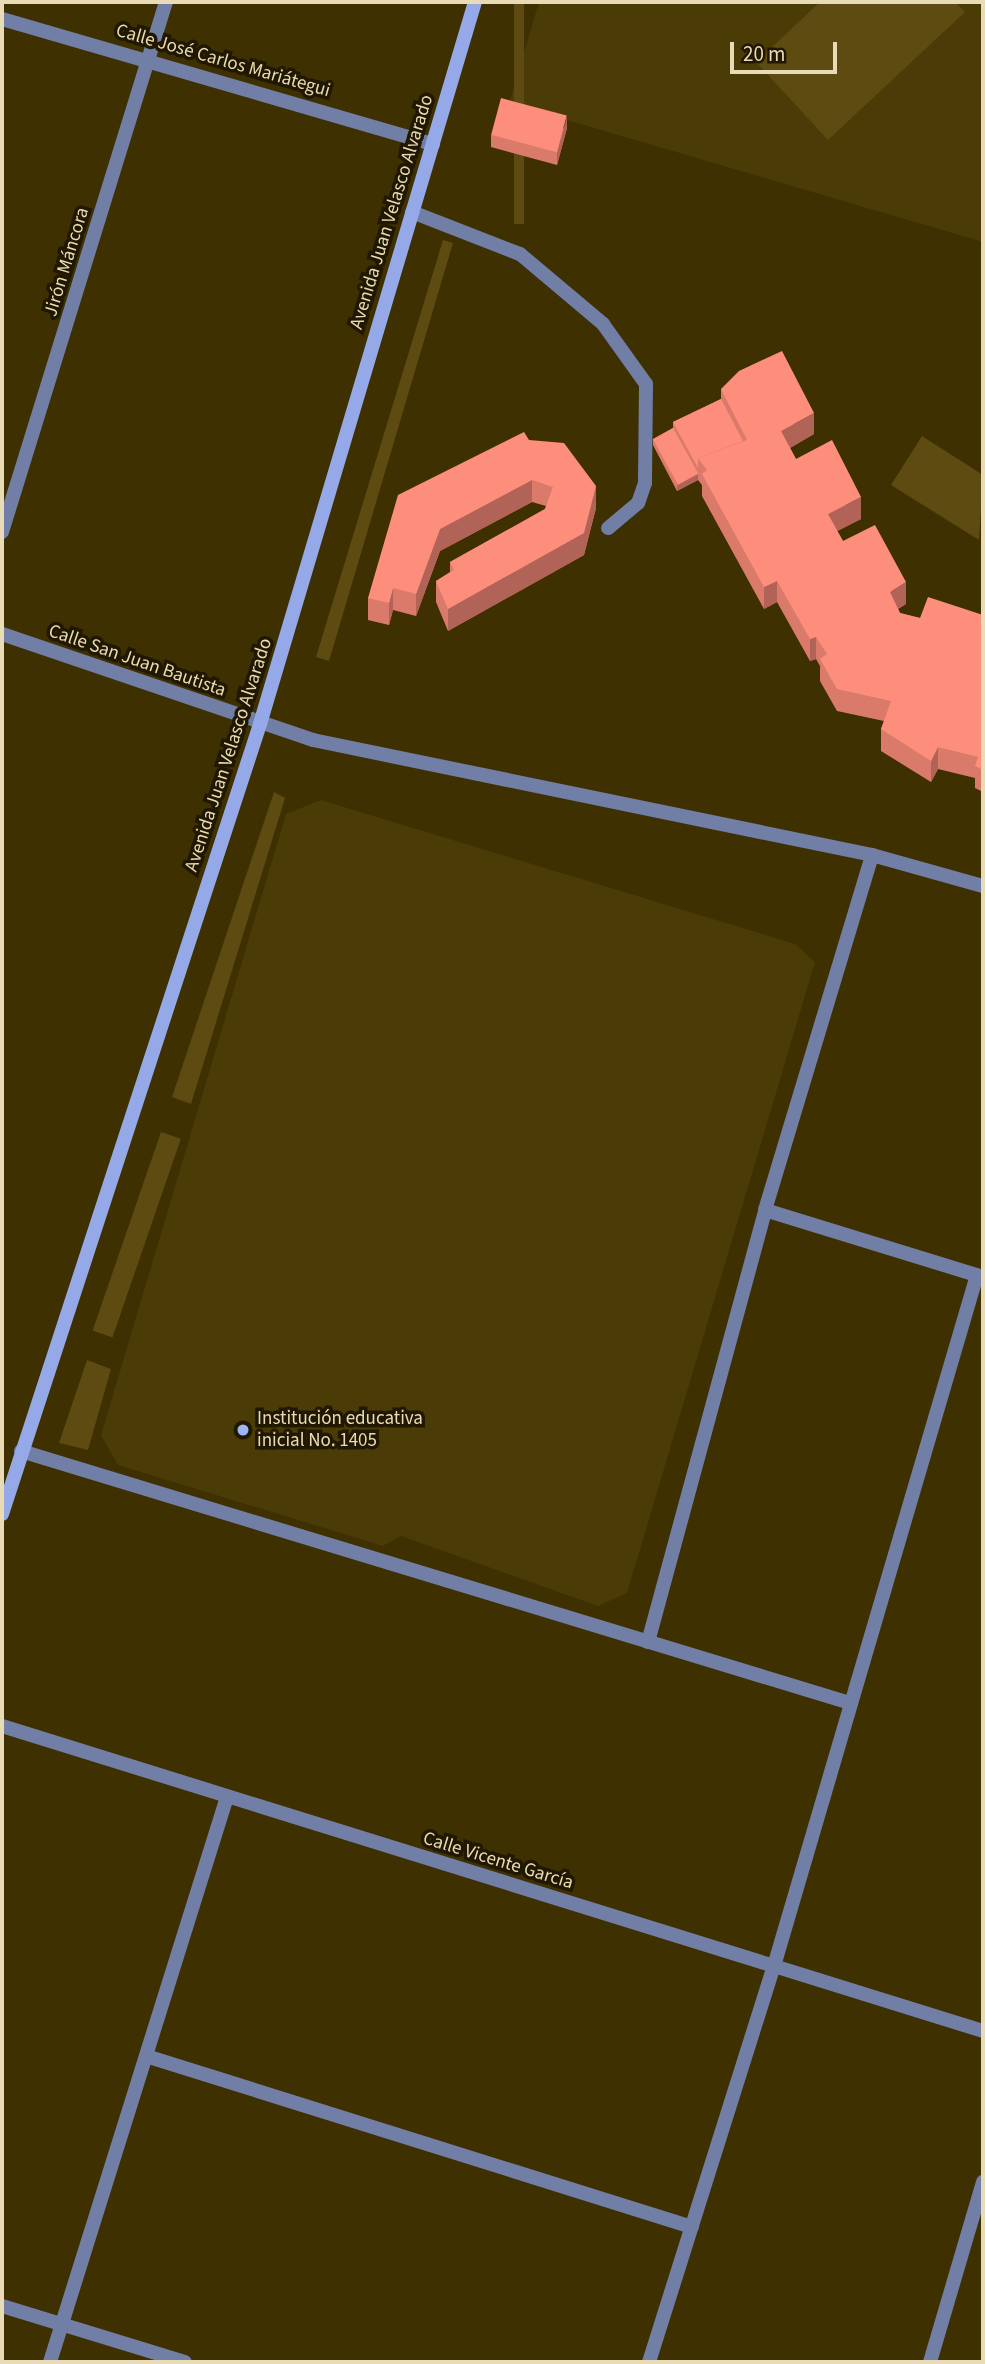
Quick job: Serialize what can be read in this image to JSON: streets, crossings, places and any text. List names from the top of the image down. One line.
{"streets":{"street":["Calle José Carlos Mariátegui","Avenida Juan Velasco Alvarado","Jirón Máncora","Calle San Juan Bautista","Calle Vicente García"]},"crossings":[["Calle José Carlos Mariátegui","Avenida Juan Velasco Alvarado"],["Calle José Carlos Mariátegui","Jirón Máncora"],["Avenida Juan Velasco Alvarado","Calle San Juan Bautista"]],"places":["Institución educativa inicial No. 1405"],"scale_bar":"20 m"}
